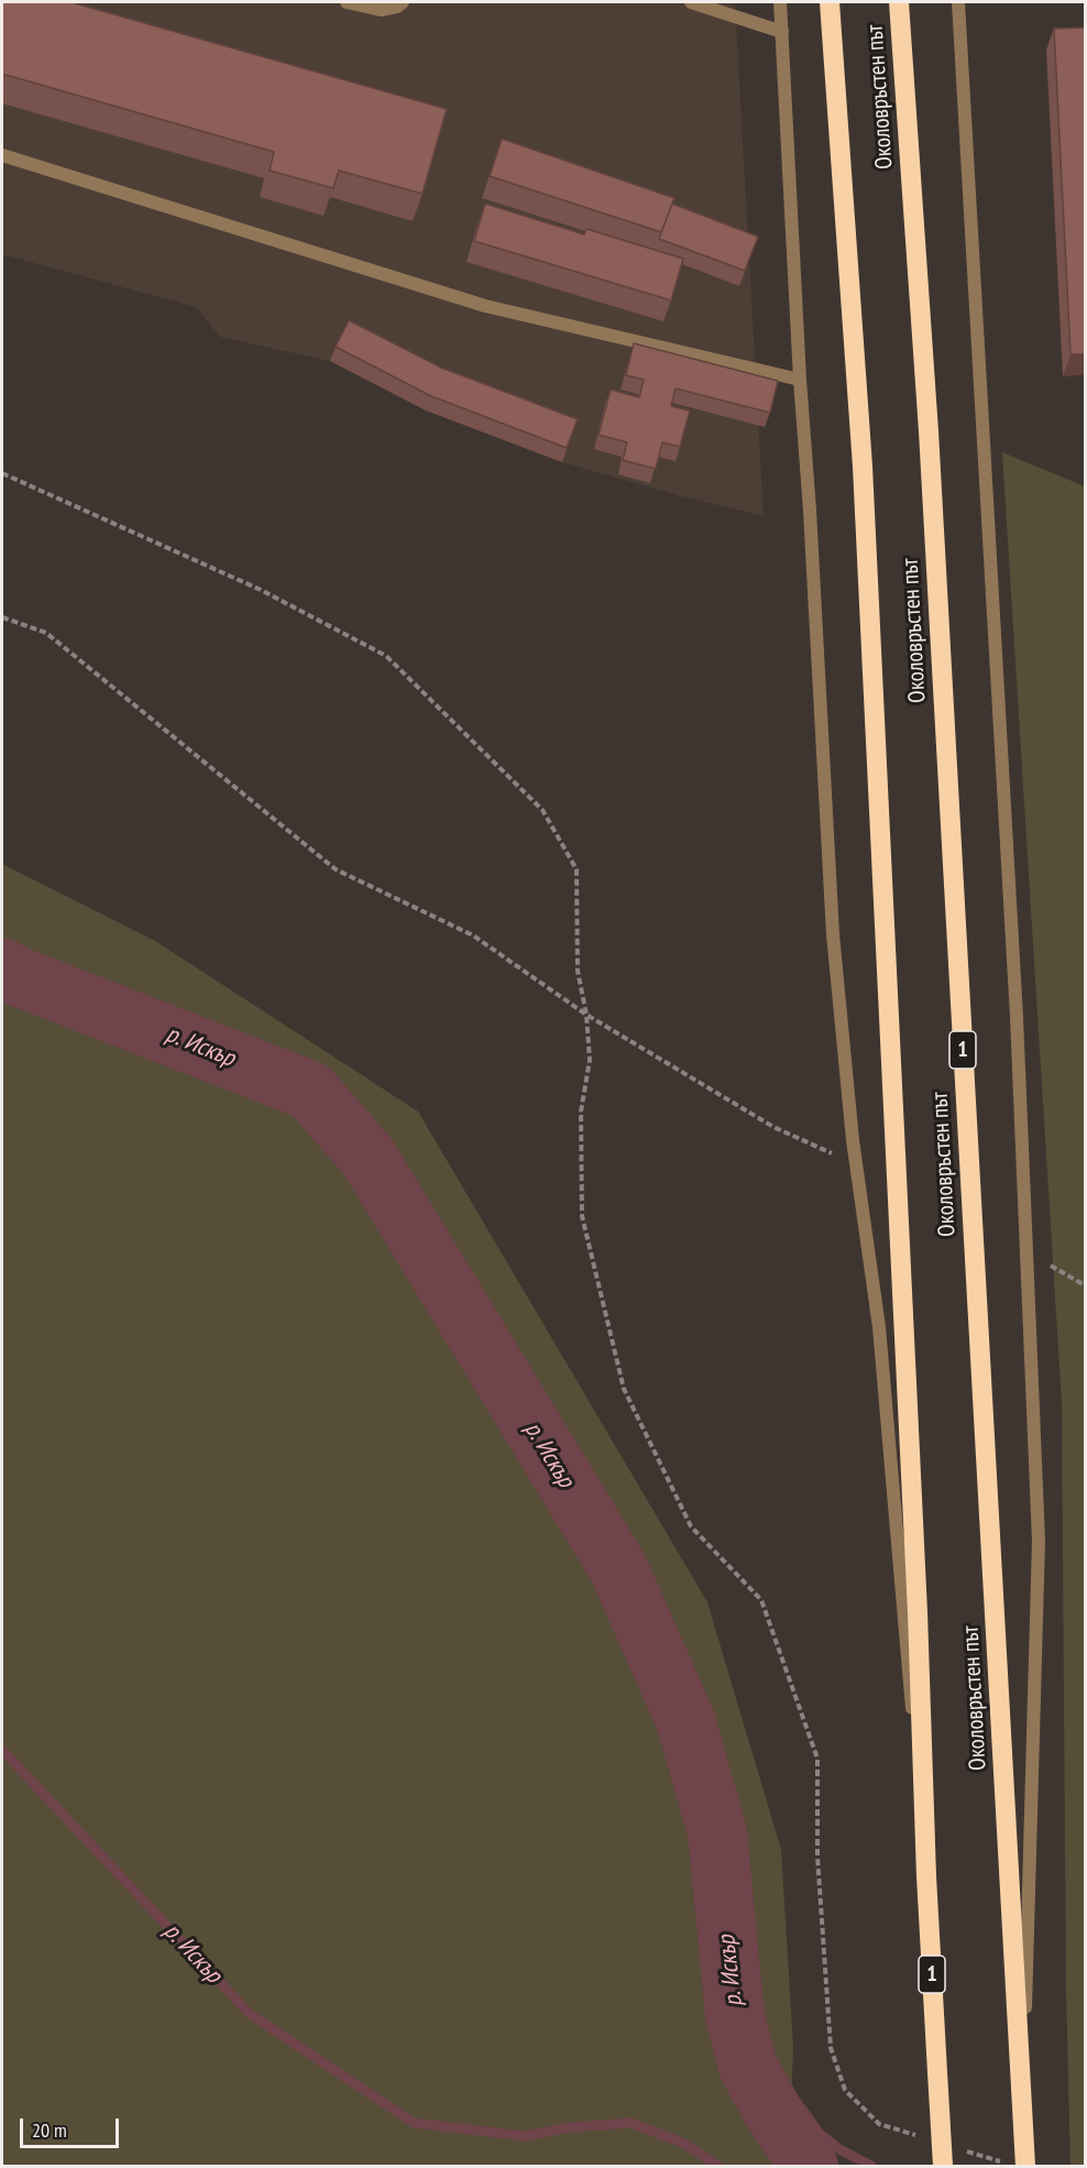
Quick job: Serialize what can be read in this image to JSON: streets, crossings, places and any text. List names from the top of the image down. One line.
{"streets":{"highway":["Околовръстен път","1"]},"water":["р. Искър"],"scale_bar":"20 m"}
